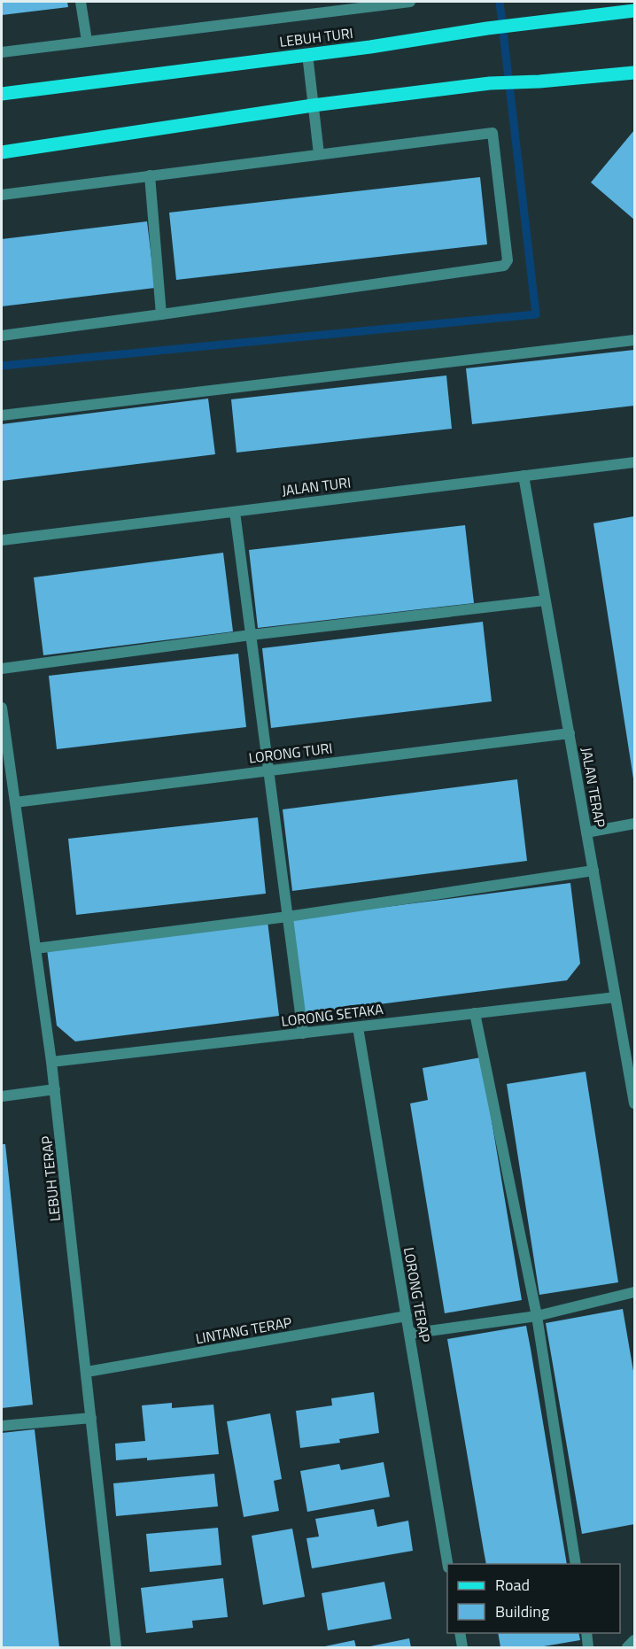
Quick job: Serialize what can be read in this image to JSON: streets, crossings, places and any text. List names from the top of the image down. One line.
{"streets":{"main road":["LEBUH TURI"],"street":["JALAN TURI","LORONG TURI","JALAN TERAP","LORONG SETAKA","LEBUH TERAP","LORONG TERAP","LINTANG TERAP"]},"crossings":[["JALAN TURI","JALAN TERAP"],["LORONG TURI","JALAN TERAP"],["LORONG TURI","LEBUH TERAP"],["JALAN TERAP","LORONG SETAKA"],["LORONG SETAKA","LEBUH TERAP"],["LORONG SETAKA","LORONG TERAP"],["LEBUH TERAP","LINTANG TERAP"],["LORONG TERAP","LINTANG TERAP"]],"legend":["Road","Building"]}
